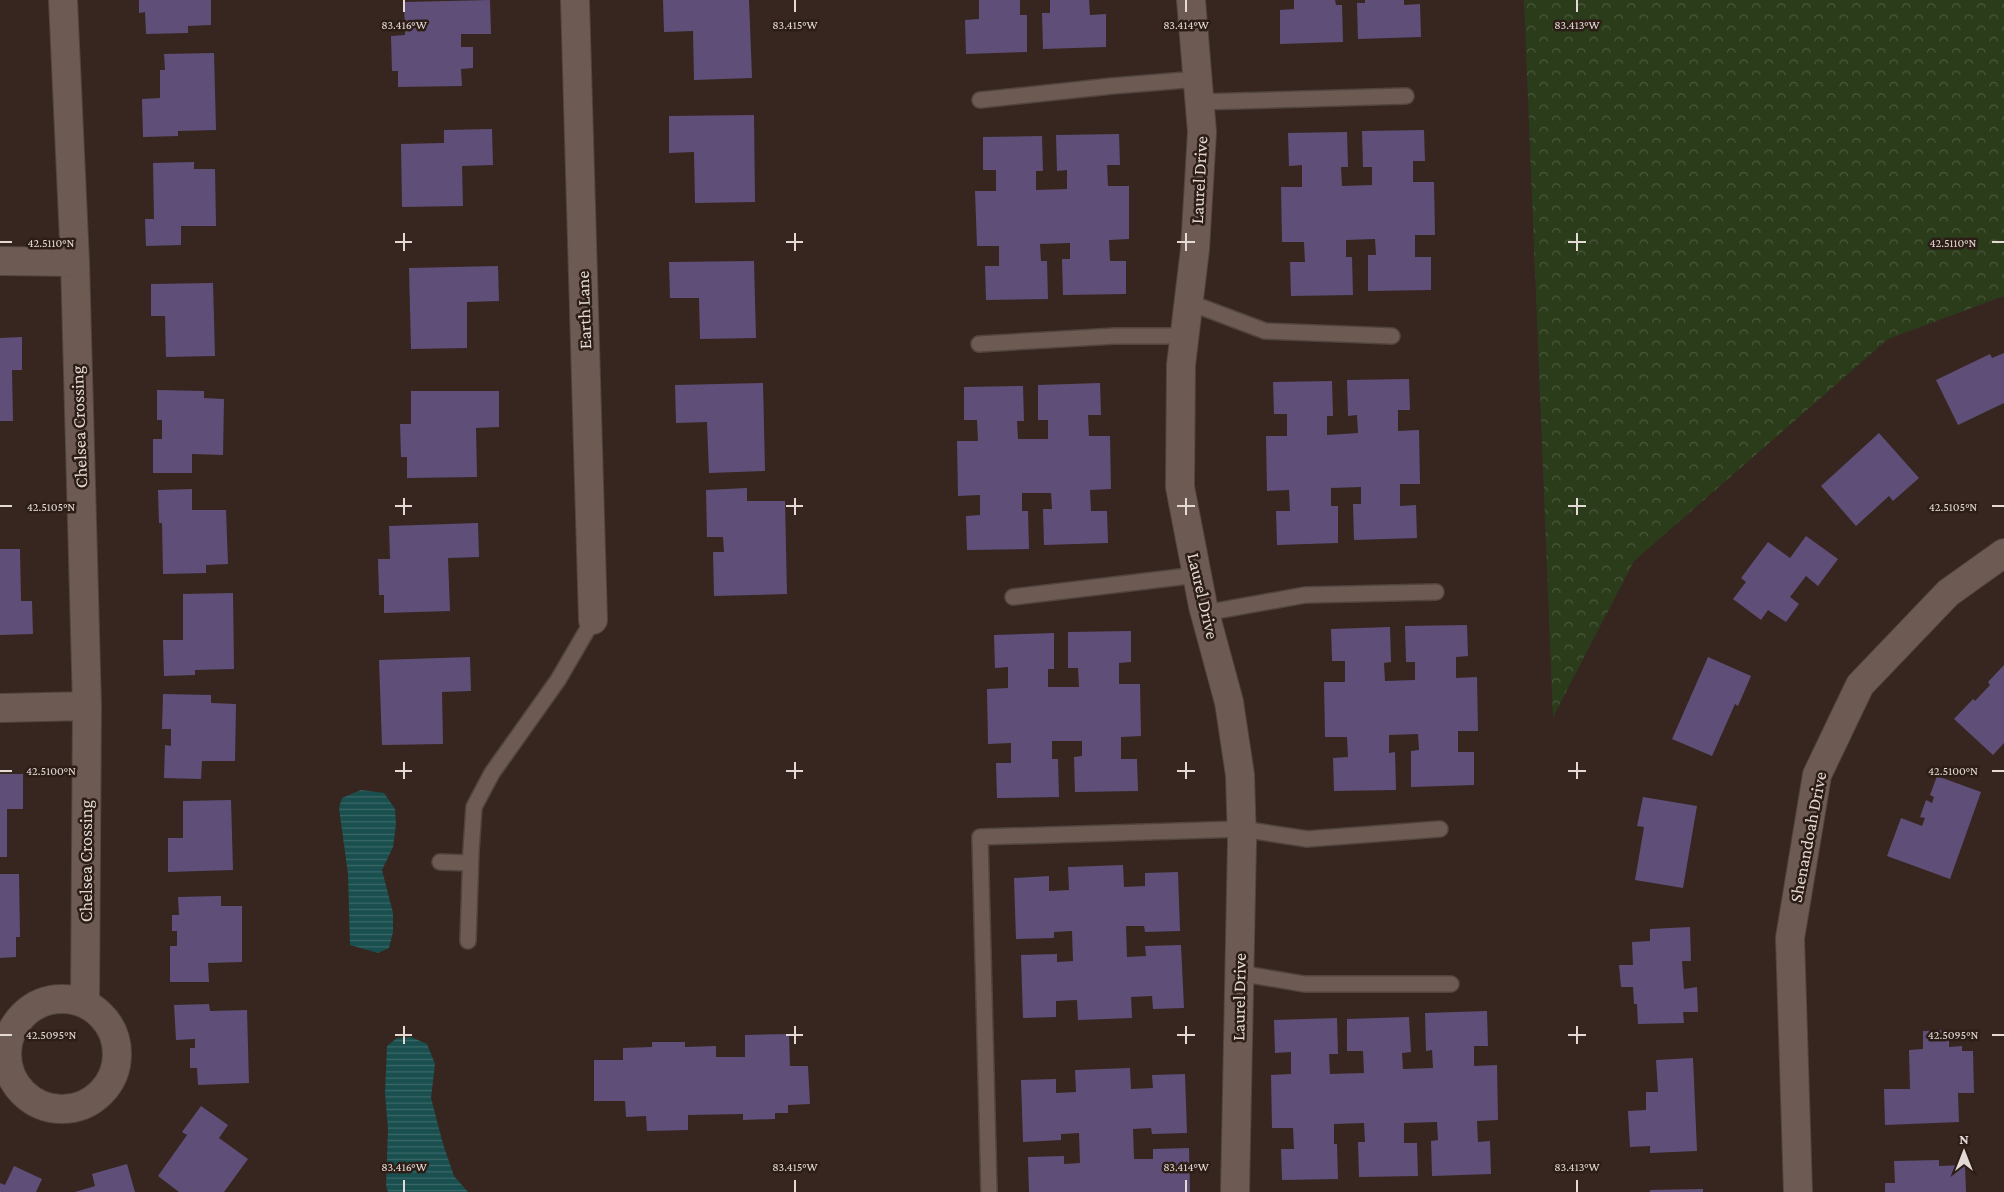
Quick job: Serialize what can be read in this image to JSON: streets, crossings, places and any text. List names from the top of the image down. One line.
{"streets":{"street":["Laurel Drive","Earth Lane","Chelsea Crossing","Shenandoah Drive"]},"north":"top","coordinates":["83.416°W","83.415°W","83.414°W","83.413°W","42.5110°N","42.5105°N","42.5100°N","42.5095°N"]}
